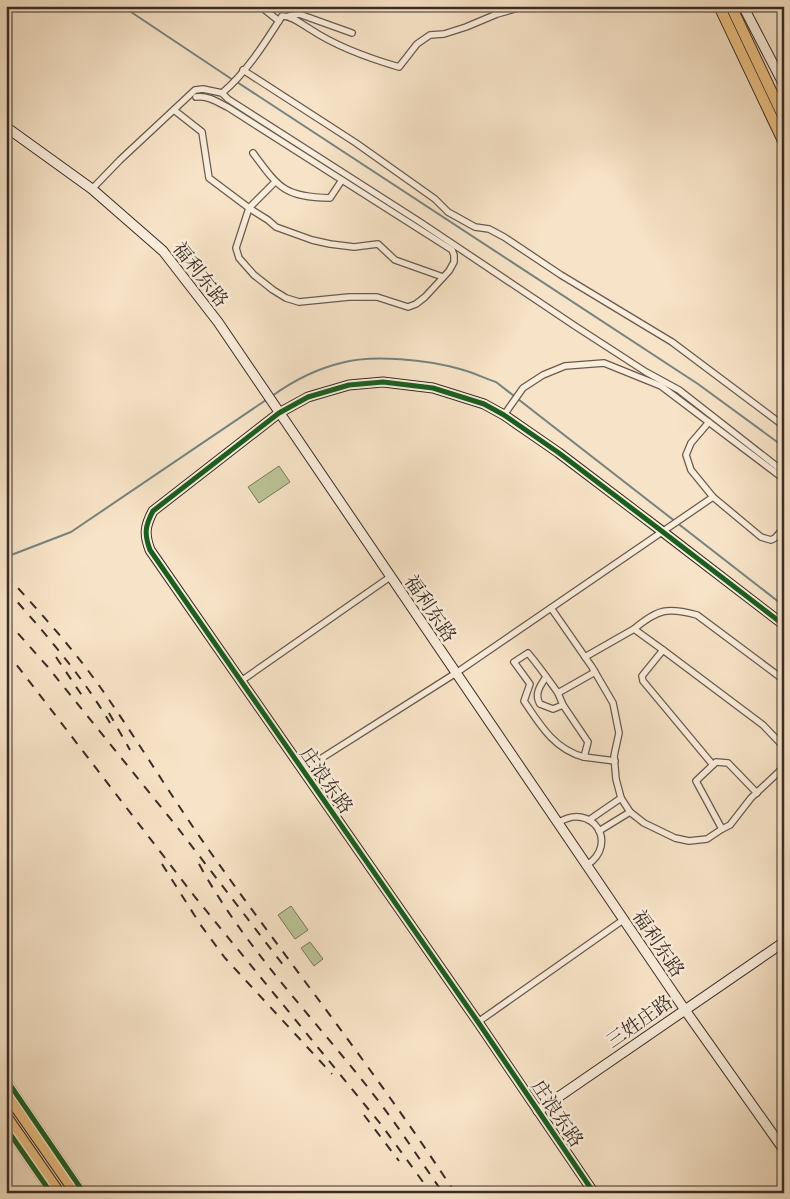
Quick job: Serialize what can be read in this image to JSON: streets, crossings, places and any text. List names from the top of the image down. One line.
{"streets":{"street":["福利东路","庄浪东路","三姓庄路"]},"crossings":[["福利东路","庄浪东路"],["福利东路","三姓庄路"],["庄浪东路","三姓庄路"]]}
